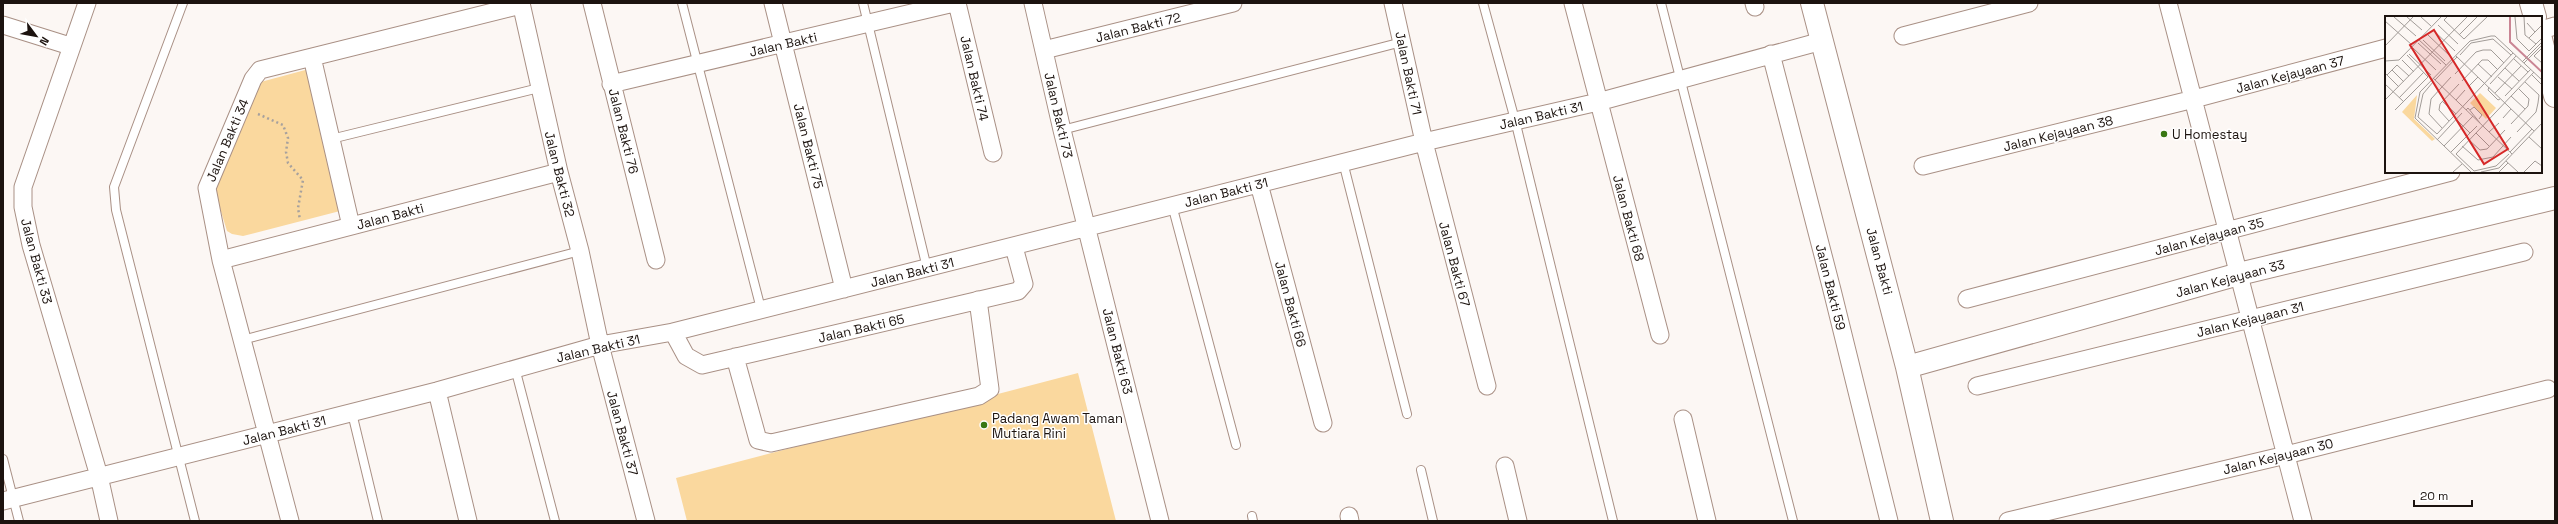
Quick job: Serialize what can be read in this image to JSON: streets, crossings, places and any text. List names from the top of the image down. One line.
{"streets":{"street":["Jalan Bakti 72","Jalan Bakti","Jalan Bakti 71","Jalan Kejayaan 37","Jalan Bakti 74","Jalan Bakti 73","Jalan Bakti 31","Jalan Bakti 76","Jalan Kejayaan 38","Jalan Bakti 34","Jalan Bakti 75","Jalan Bakti 32","Jalan Bakti 68","Jalan Kejayaan 35","Jalan Bakti 33","Jalan Bakti 67","Jalan Kejayaan 33","Jalan Bakti 59","Jalan Bakti 66","Jalan Kejayaan 31","Jalan Bakti 65","Jalan Bakti 63","Jalan Bakti 37","Jalan Kejayaan 30"]},"crossings":[["Jalan Bakti 72","Jalan Bakti 73"],["Jalan Bakti","Jalan Bakti 31"],["Jalan Bakti","Jalan Bakti 76"],["Jalan Bakti","Jalan Bakti 34"],["Jalan Bakti","Jalan Bakti 75"],["Jalan Bakti","Jalan Bakti 32"],["Jalan Bakti","Jalan Kejayaan 33"],["Jalan Bakti 71","Jalan Bakti 31"],["Jalan Bakti 71","Jalan Bakti 67"],["Jalan Kejayaan 37","Jalan Kejayaan 38"],["Jalan Bakti 73","Jalan Bakti 31"],["Jalan Bakti 73","Jalan Bakti 63"],["Jalan Bakti 31","Jalan Bakti 34"],["Jalan Bakti 31","Jalan Bakti 75"],["Jalan Bakti 31","Jalan Bakti 32"],["Jalan Bakti 31","Jalan Bakti 68"],["Jalan Bakti 31","Jalan Bakti 33"],["Jalan Bakti 31","Jalan Bakti 67"],["Jalan Bakti 31","Jalan Bakti 59"],["Jalan Bakti 31","Jalan Bakti 66"],["Jalan Bakti 31","Jalan Bakti 65"],["Jalan Bakti 31","Jalan Bakti 63"],["Jalan Bakti 31","Jalan Bakti 37"],["Jalan Bakti 34","Jalan Bakti 32"],["Jalan Bakti 32","Jalan Bakti 37"]],"places":["U Homestay","Padang Awam Taman Mutiara Rini"],"scale_bar":"20 m","north":"bottom right"}
